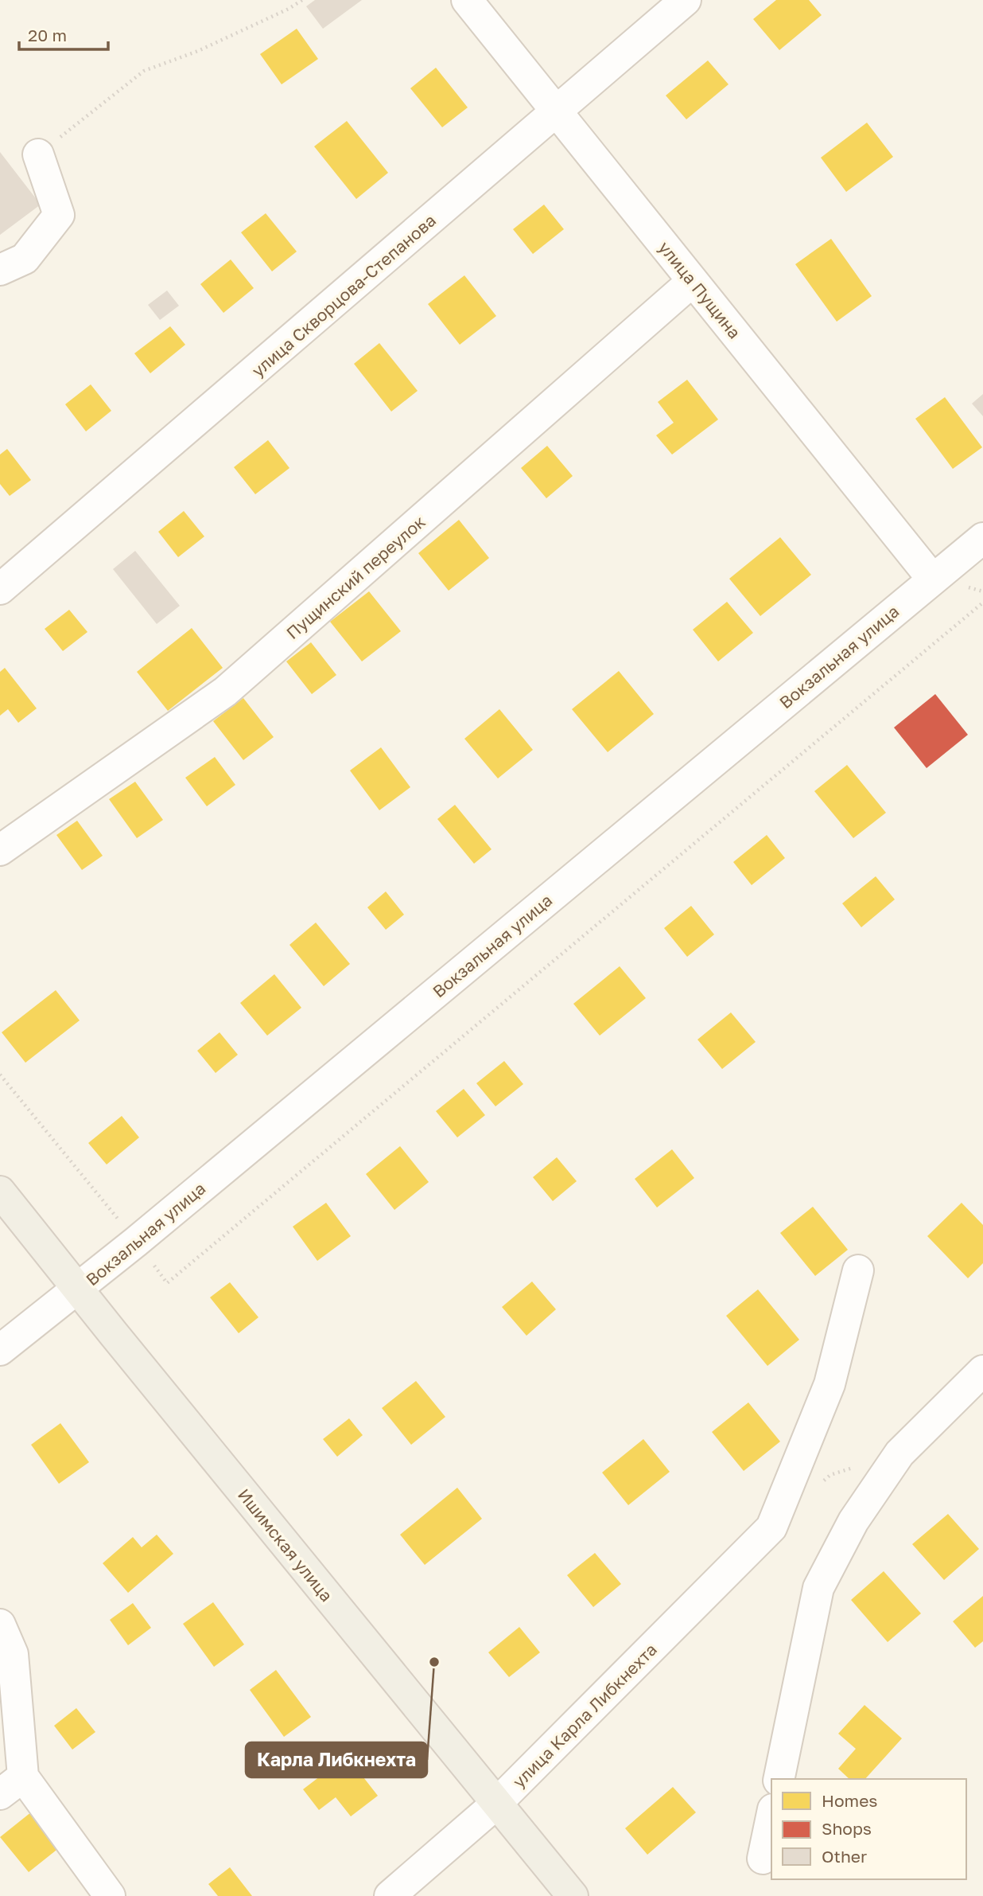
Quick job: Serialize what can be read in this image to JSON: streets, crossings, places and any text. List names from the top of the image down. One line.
{"streets":{"main road":["Ишимская улица"],"street":["улица Пущина","улица Скворцова-Степанова","Пущинский переулок","Вокзальная улица","улица Карла Либкнехта"]},"crossings":[["улица Пущина","улица Скворцова-Степанова"],["улица Пущина","Пущинский переулок"],["улица Пущина","Вокзальная улица"],["Вокзальная улица","Ишимская улица"],["Ишимская улица","улица Карла Либкнехта"]],"places":["Карла Либкнехта"],"legend":["Homes","Shops","Other"],"scale_bar":"20 m"}
